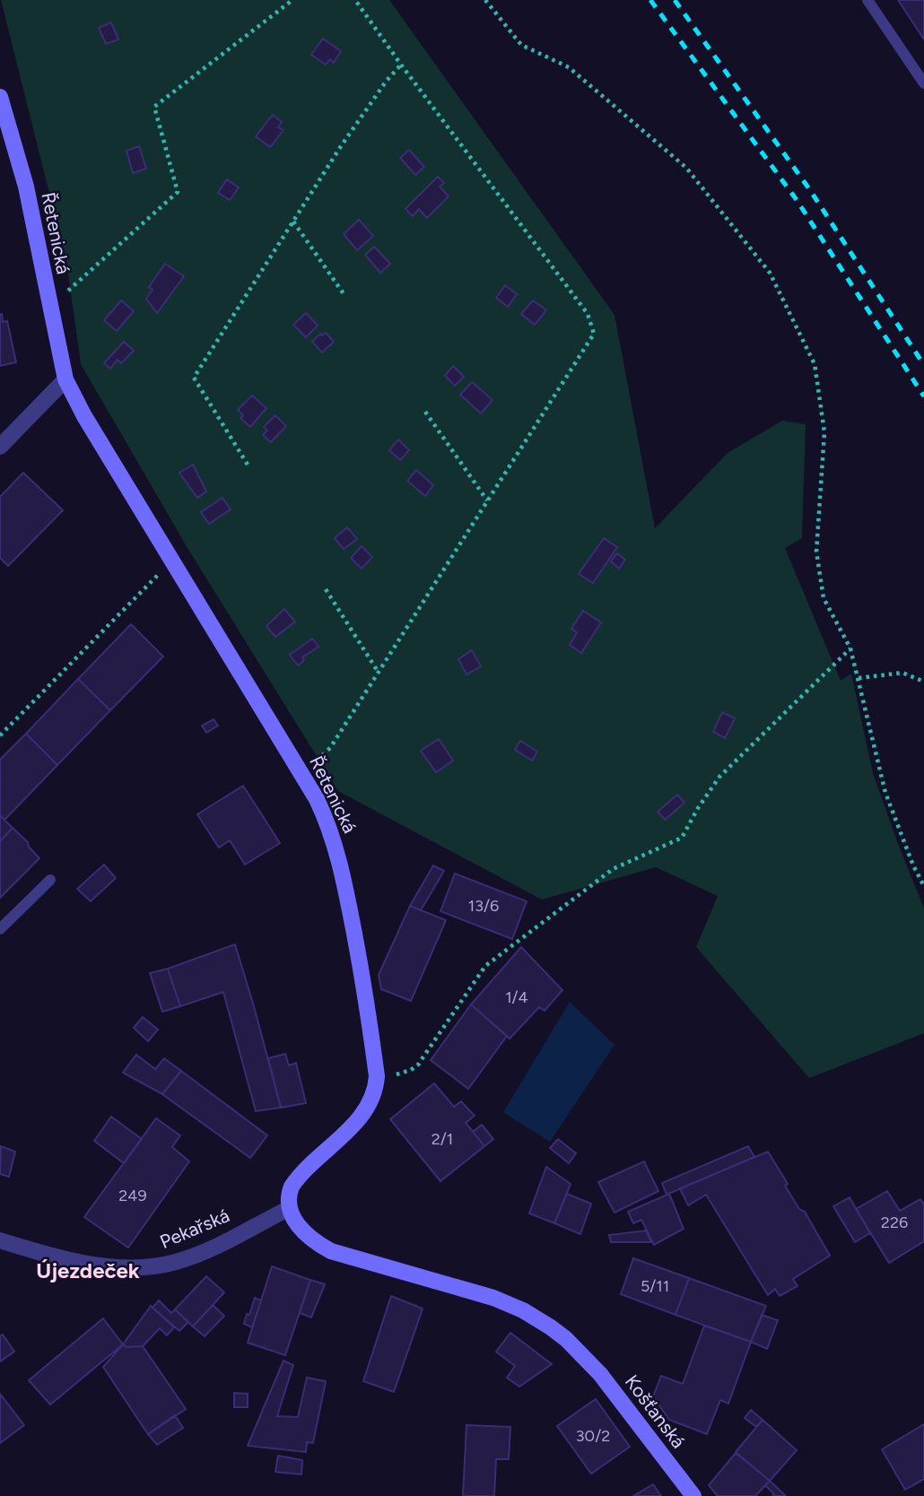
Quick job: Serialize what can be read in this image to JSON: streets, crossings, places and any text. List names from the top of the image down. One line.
{"streets":{"street":["Řetenická","Pekařská","Košťanská"]},"crossings":[["Pekařská","Košťanská"]],"districts":["Újezdeček"],"house_numbers":["13/6","1/4","2/1","249","226","5/11","30/2"]}
